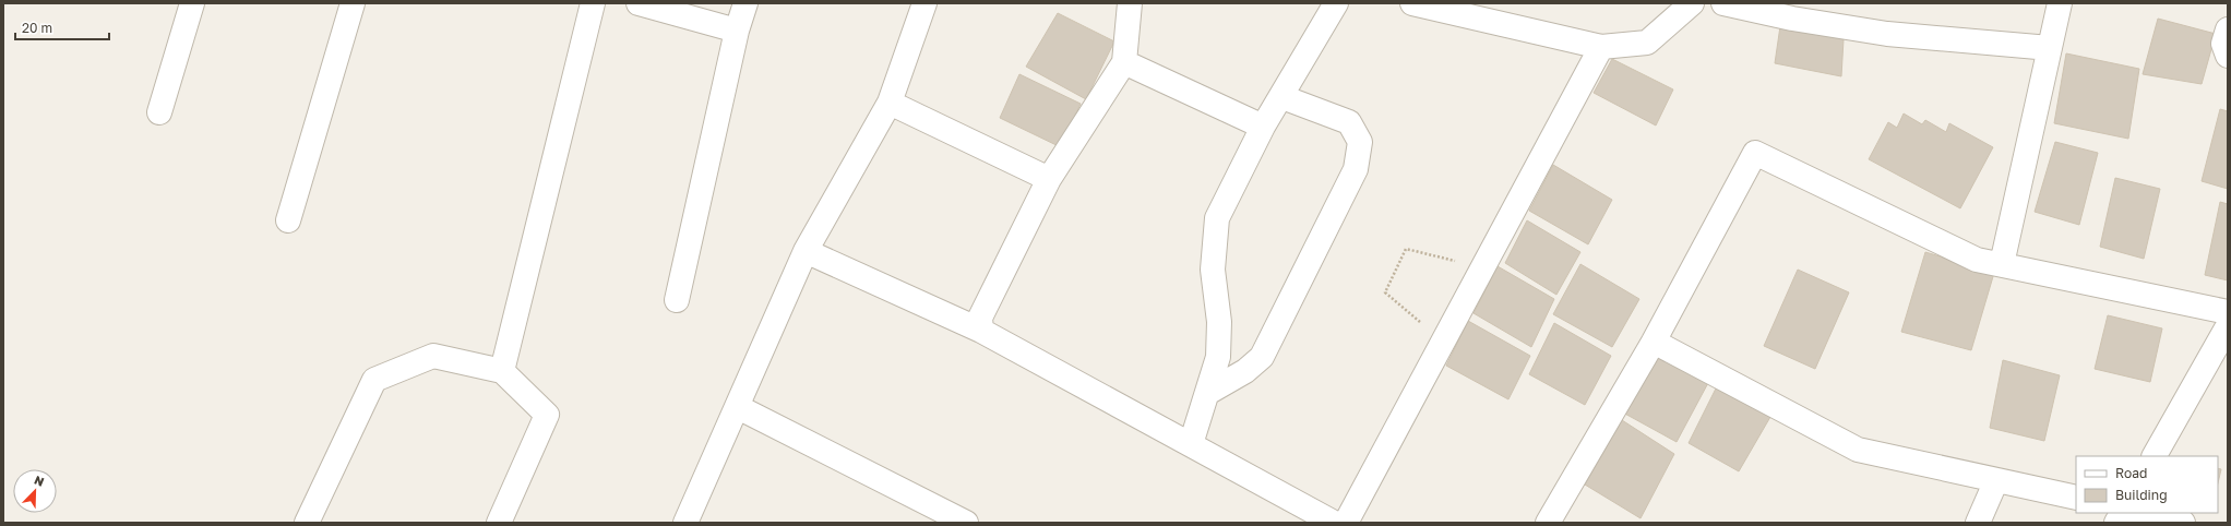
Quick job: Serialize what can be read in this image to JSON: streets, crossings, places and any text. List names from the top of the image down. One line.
{"legend":["Road","Building"],"scale_bar":"20 m","north":"top right"}
